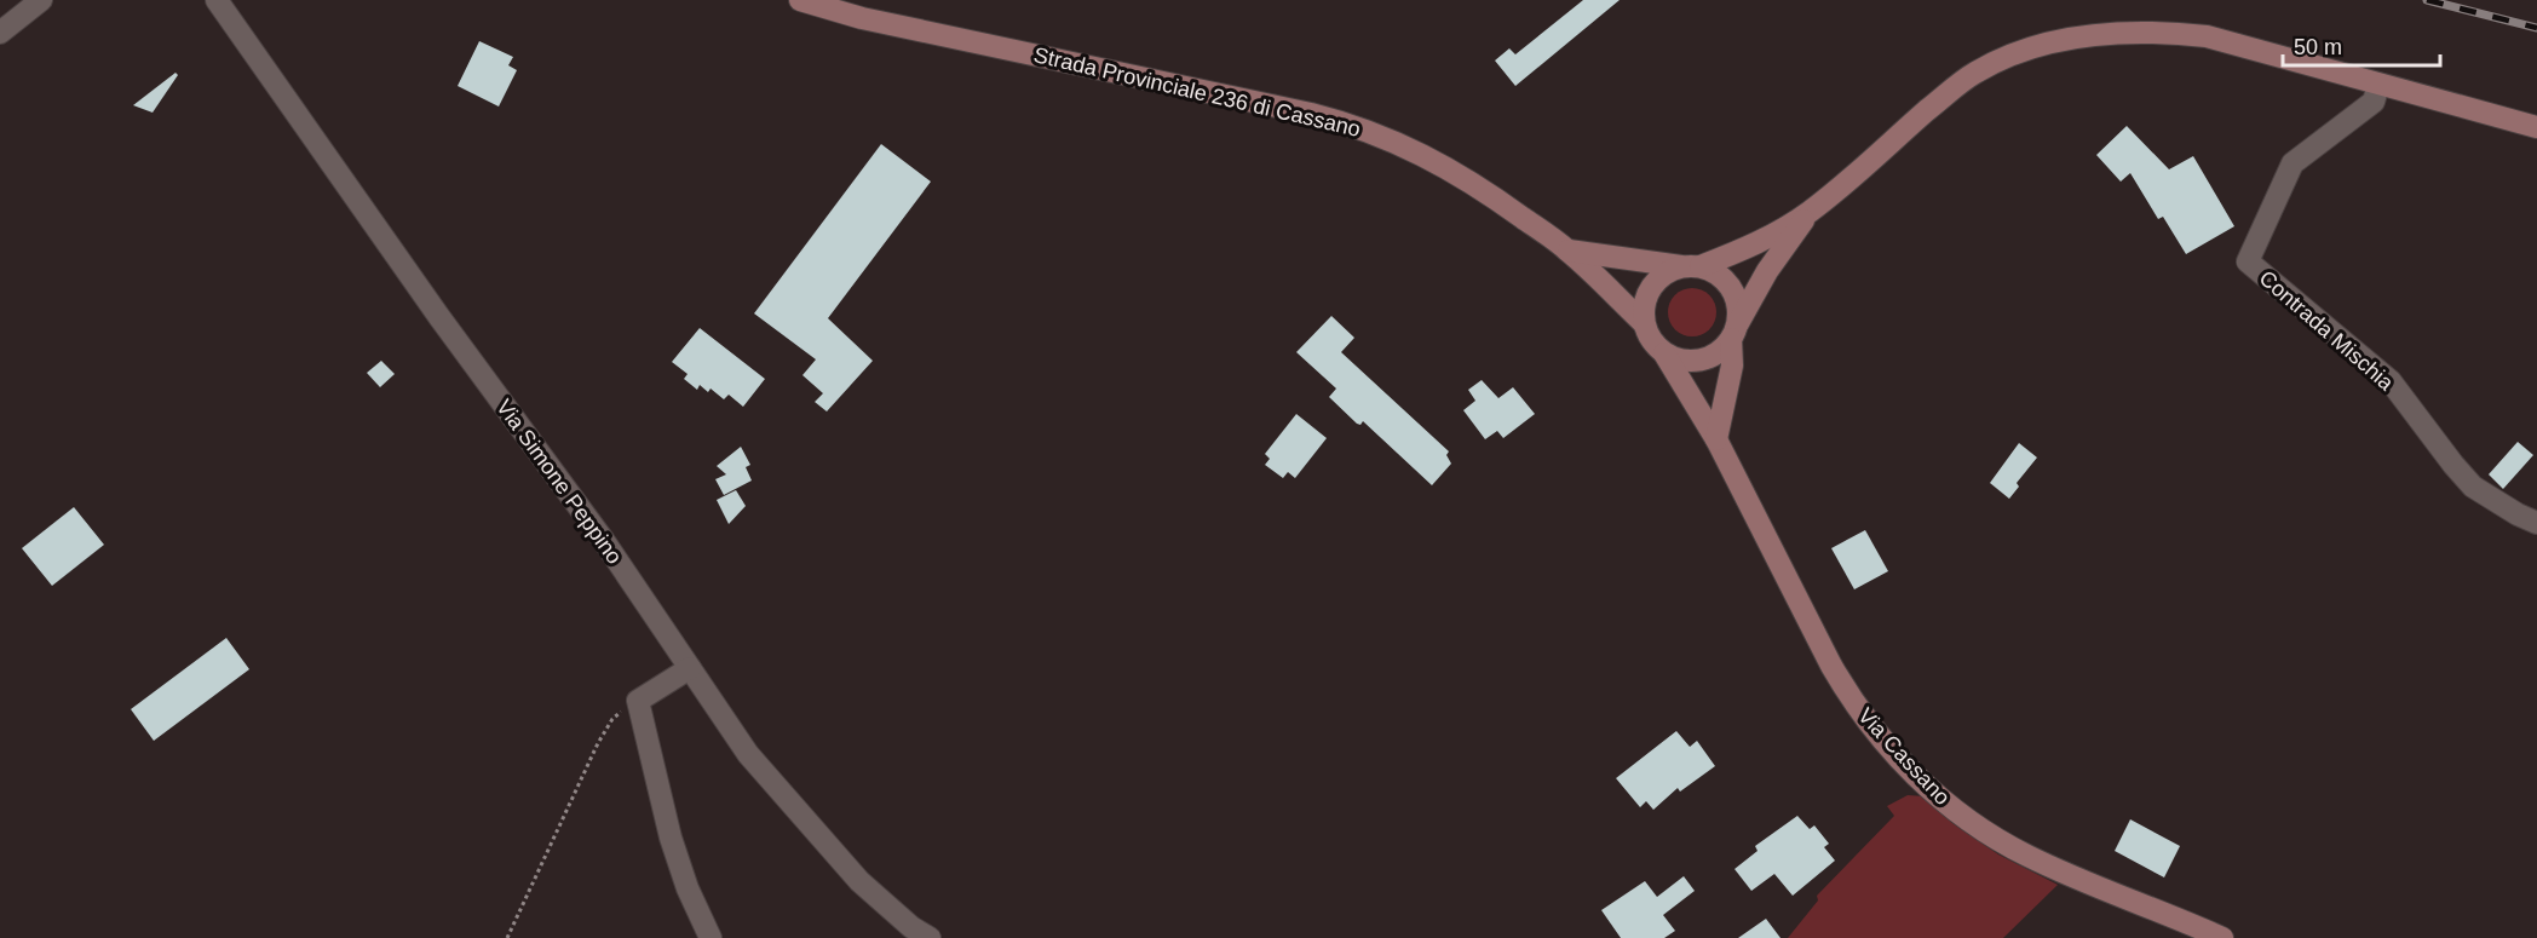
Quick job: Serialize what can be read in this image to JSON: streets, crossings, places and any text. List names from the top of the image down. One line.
{"streets":{"main road":["Strada Provinciale 236 di Cassano","Via Cassano"],"street":["Contrada Mischia","Via Simone Peppino"]},"crossings":[["Strada Provinciale 236 di Cassano","Via Cassano"]],"scale_bar":"50 m"}
